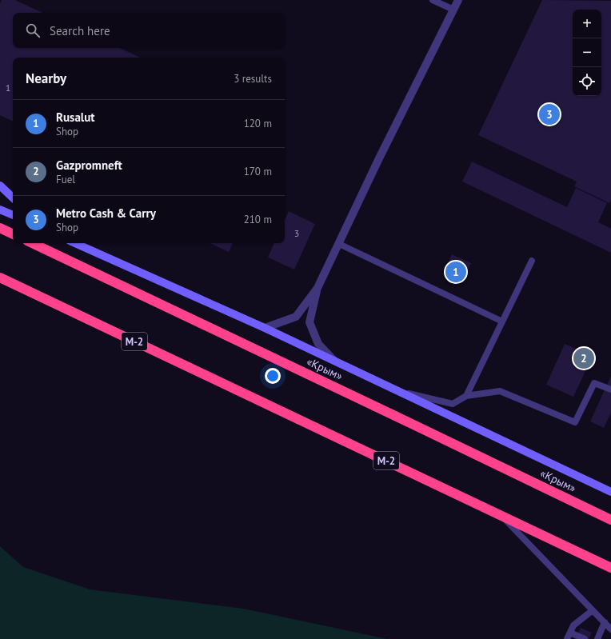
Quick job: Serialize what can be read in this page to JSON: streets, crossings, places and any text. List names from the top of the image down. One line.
{"streets":{"highway":["М-2","«Крым»"]},"house_numbers":["1","3"],"page":{"map_buttons":["+","−"],"search":"Search here","heading":["Nearby","3 results"],"list":[{"mark":"1","name":"Rusalut","note":"Shop","value":"120 m"},{"mark":"2","name":"Gazpromneft","note":"Fuel","value":"170 m"},{"mark":"3","name":"Metro Cash & Carry","note":"Shop","value":"210 m"}],"pins":["3","1","2"]}}
